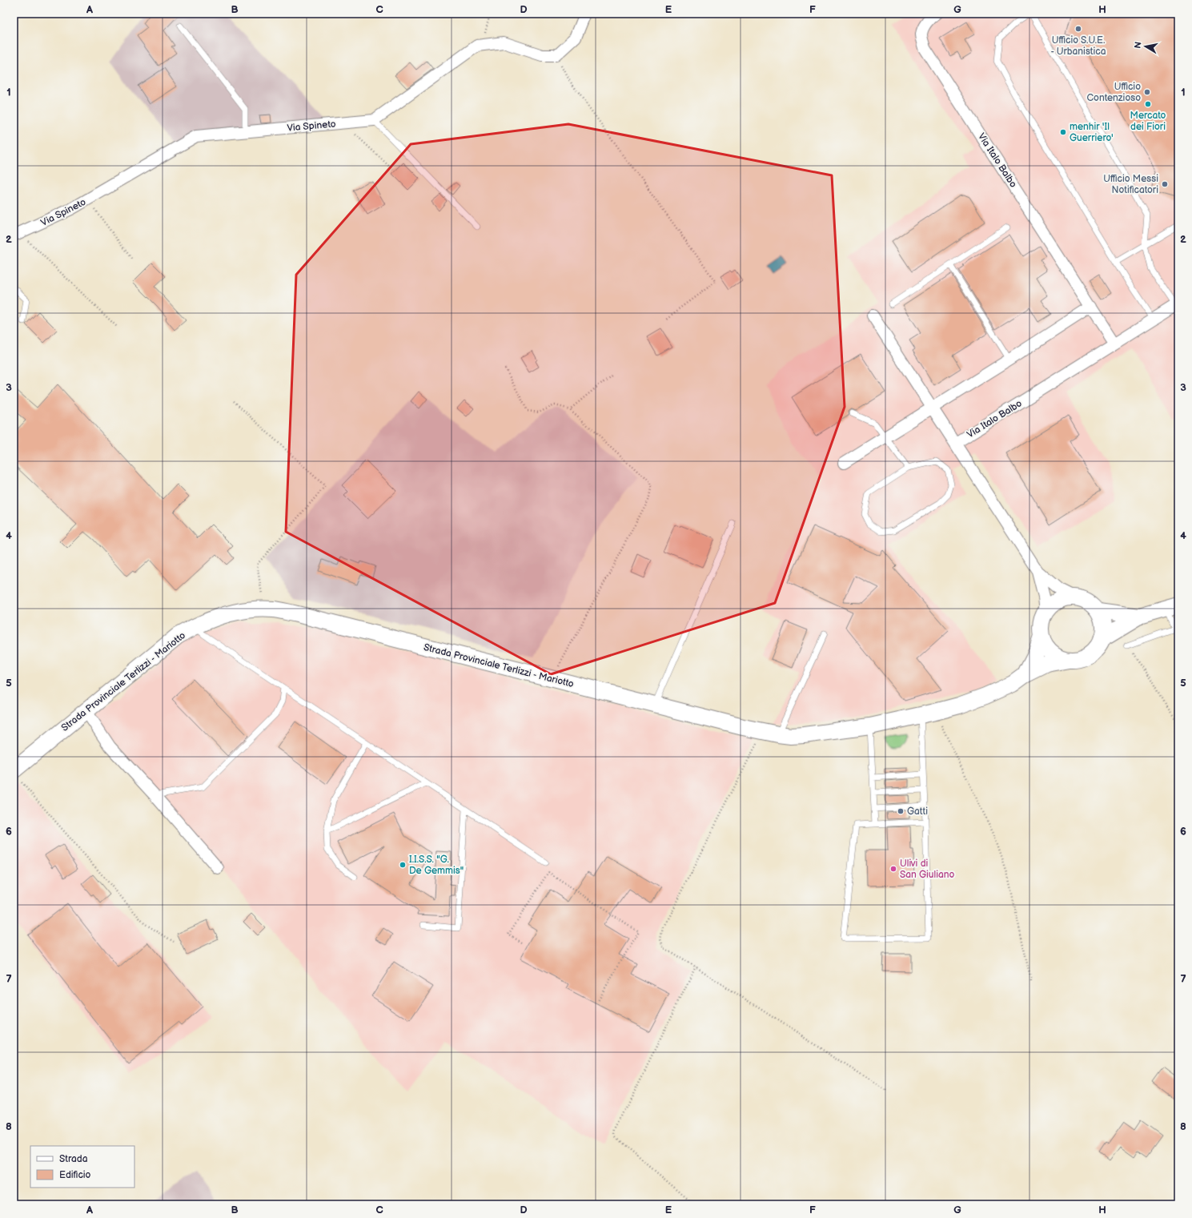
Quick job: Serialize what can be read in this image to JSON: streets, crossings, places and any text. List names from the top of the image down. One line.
{"streets":{"main road":["Strada Provinciale Terlizzi - Mariotto"],"street":["Via Spineto","Via Italo Balbo"]},"places":["Ufficio S.U.E. - Urbanistica","Ufficio Contenzioso","Mercato dei Fiori","menhir 'Il Guerriero'","Ufficio Messi Notificatori","Gatti","I.I.S.S. \"G. De Gemmis\"","Ulivi di San Giuliano"],"legend":["Strada","Edificio"],"north":"left","grid":{"columns":["A","B","C","D","E","F","G","H"],"rows":["1","2","3","4","5","6","7","8"]}}
